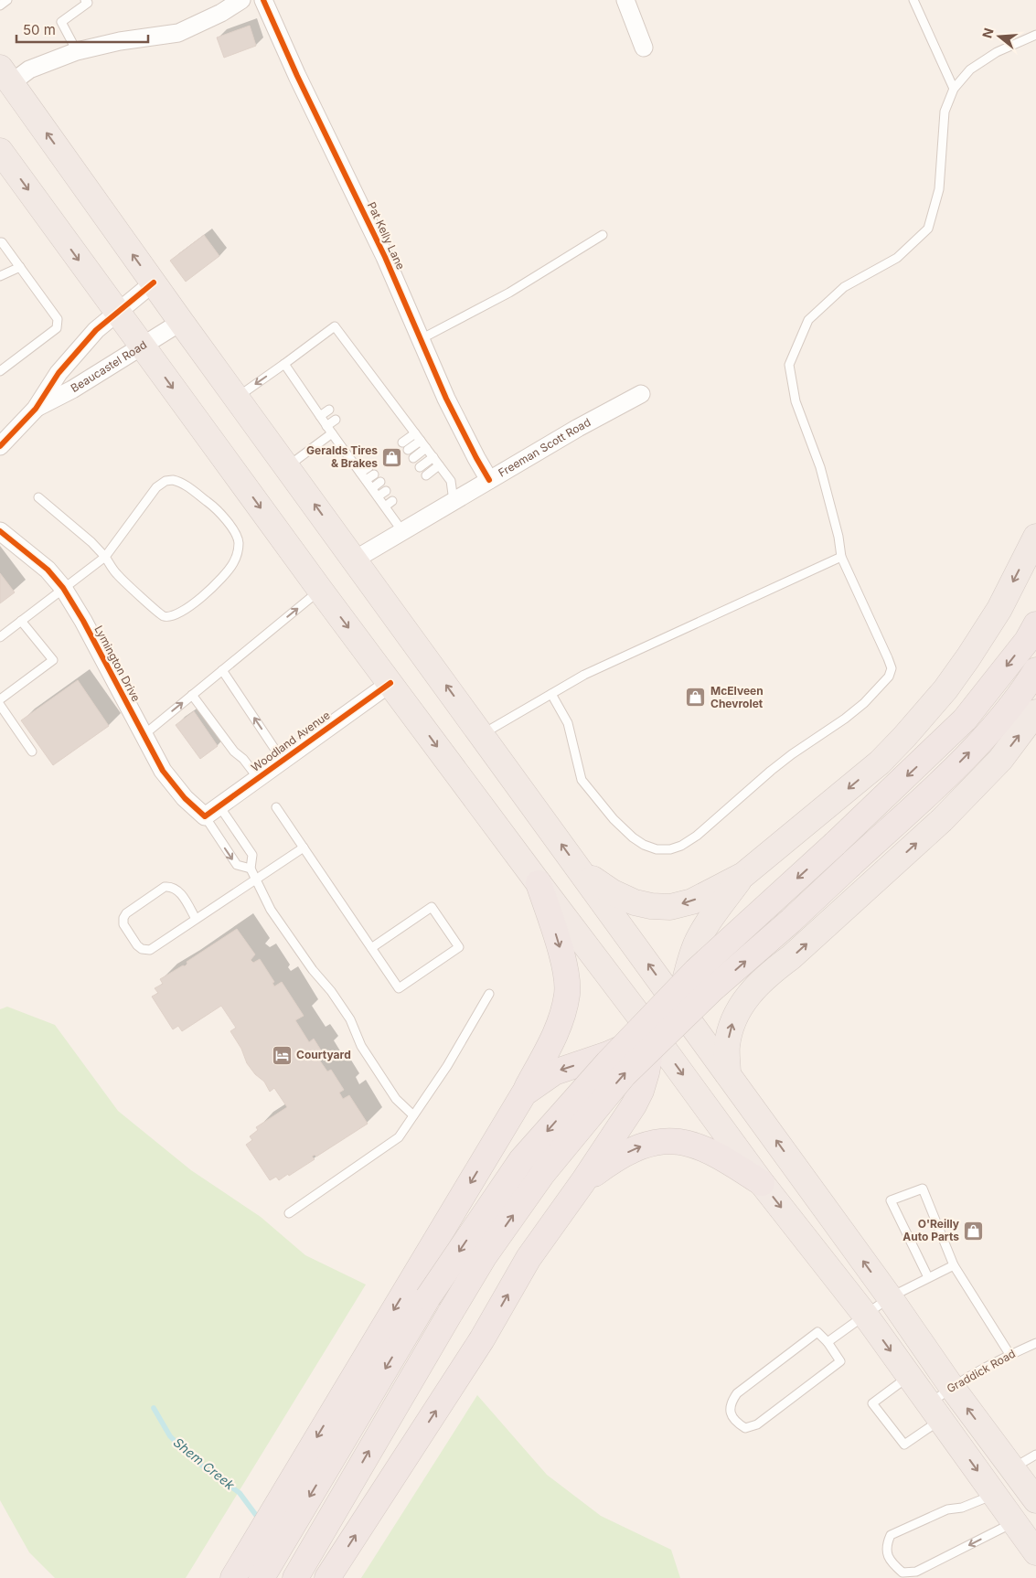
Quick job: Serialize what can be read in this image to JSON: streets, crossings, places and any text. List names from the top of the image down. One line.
{"streets":{"street":["Pat Kelly Lane","Beaucastel Road","Freeman Scott Road","Lymington Drive","Woodland Avenue"],"lane":["Graddick Road"]},"crossings":[["Pat Kelly Lane","Freeman Scott Road"],["Lymington Drive","Woodland Avenue"]],"water":["Shem Creek"],"places":{"shop":["Geralds Tires & Brakes","McElveen Chevrolet","O'Reilly Auto Parts"],"hotel":["Courtyard"]},"scale_bar":"50 m","north":"left"}
